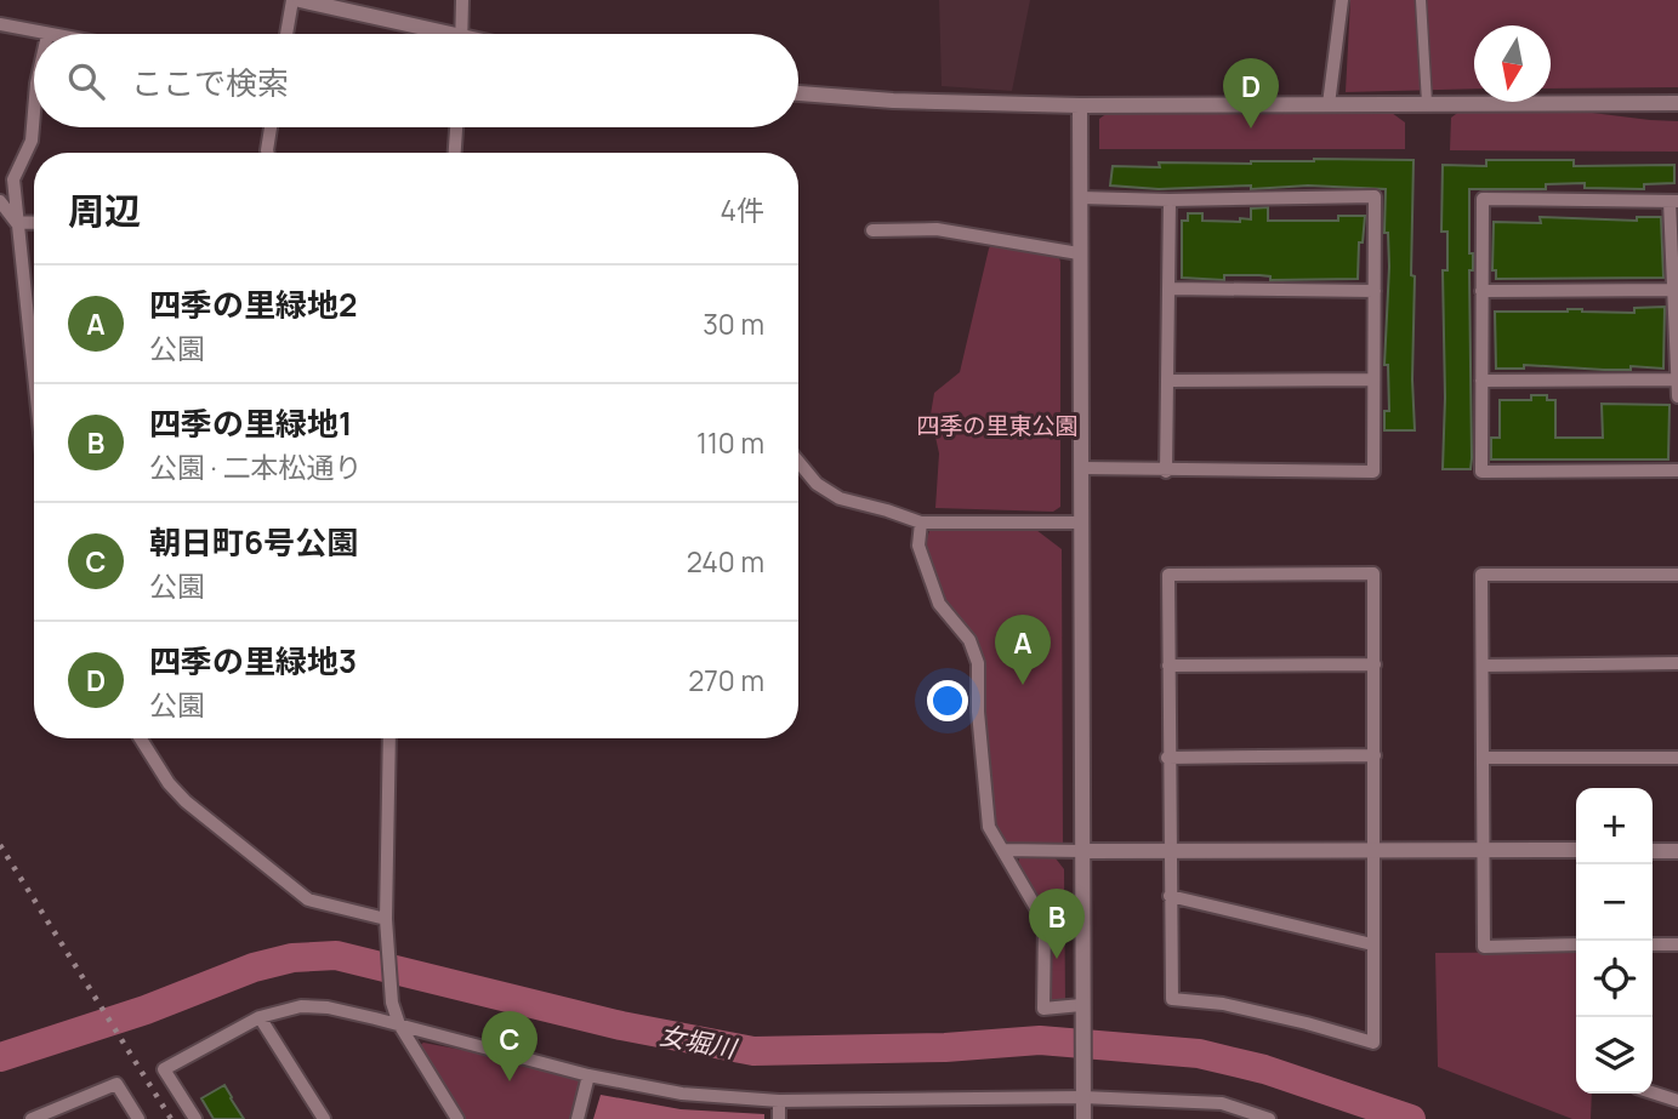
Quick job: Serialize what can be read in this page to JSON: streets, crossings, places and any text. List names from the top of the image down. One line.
{"water":["女堀川"],"parks":["四季の里東公園"],"north":"bottom","page":{"search":"ここで検索","pins":["D","A","B","C"],"heading":["周辺","4件"],"list":[{"mark":"A","name":"四季の里緑地2","note":"公園","value":"30 m"},{"mark":"B","name":"四季の里緑地1","note":"公園 · 二本松通り","value":"110 m"},{"mark":"C","name":"朝日町6号公園","note":"公園","value":"240 m"},{"mark":"D","name":"四季の里緑地3","note":"公園","value":"270 m"}],"map_buttons":["+","−"]}}
